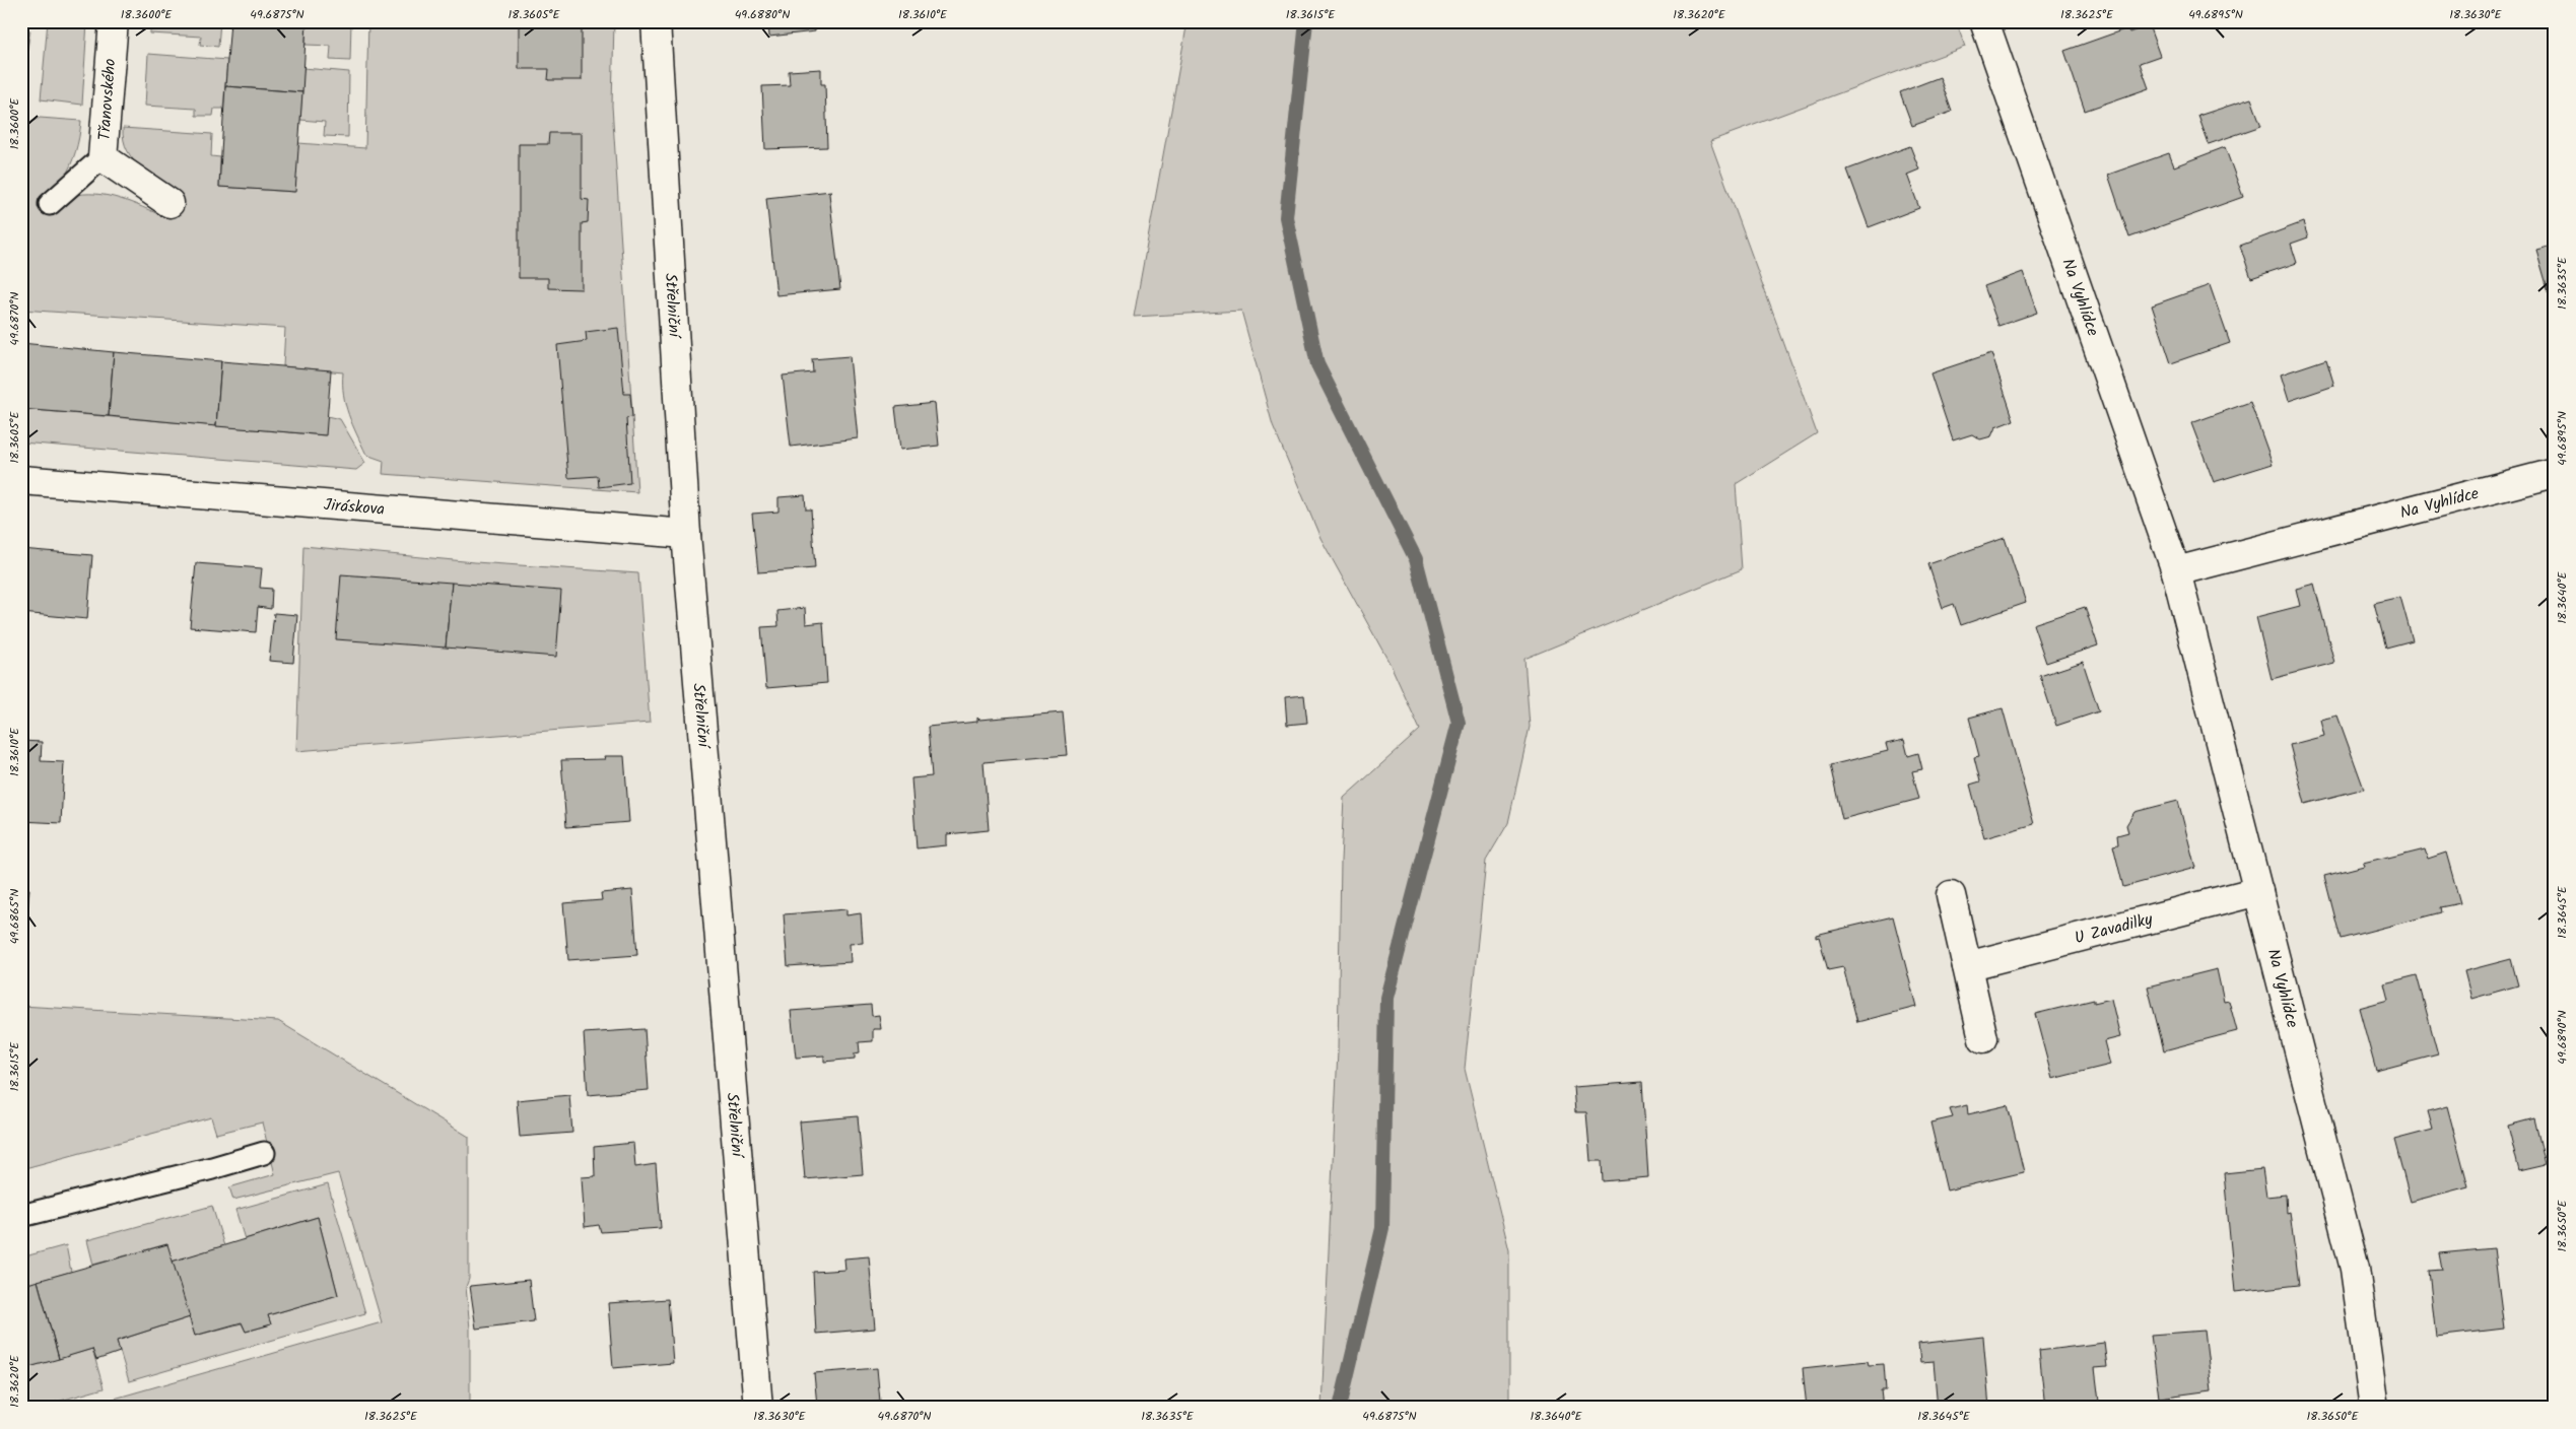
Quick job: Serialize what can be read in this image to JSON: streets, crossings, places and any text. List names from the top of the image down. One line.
{"streets":{"street":["Třanovského","Na Vyhlídce","Střelniční","Jiráskova","U Zavadilky"]},"crossings":[["Na Vyhlídce","U Zavadilky"],["Střelniční","Jiráskova"]],"coordinates":["18.3600°E","49.6875°N","18.3605°E","49.6880°N","18.3610°E","18.3615°E","18.3620°E","18.3625°E","49.6895°N","18.3630°E","18.3635°E","49.6870°N","18.3640°E","18.3645°E","49.6865°N","49.6890°N","18.3650°E"]}
